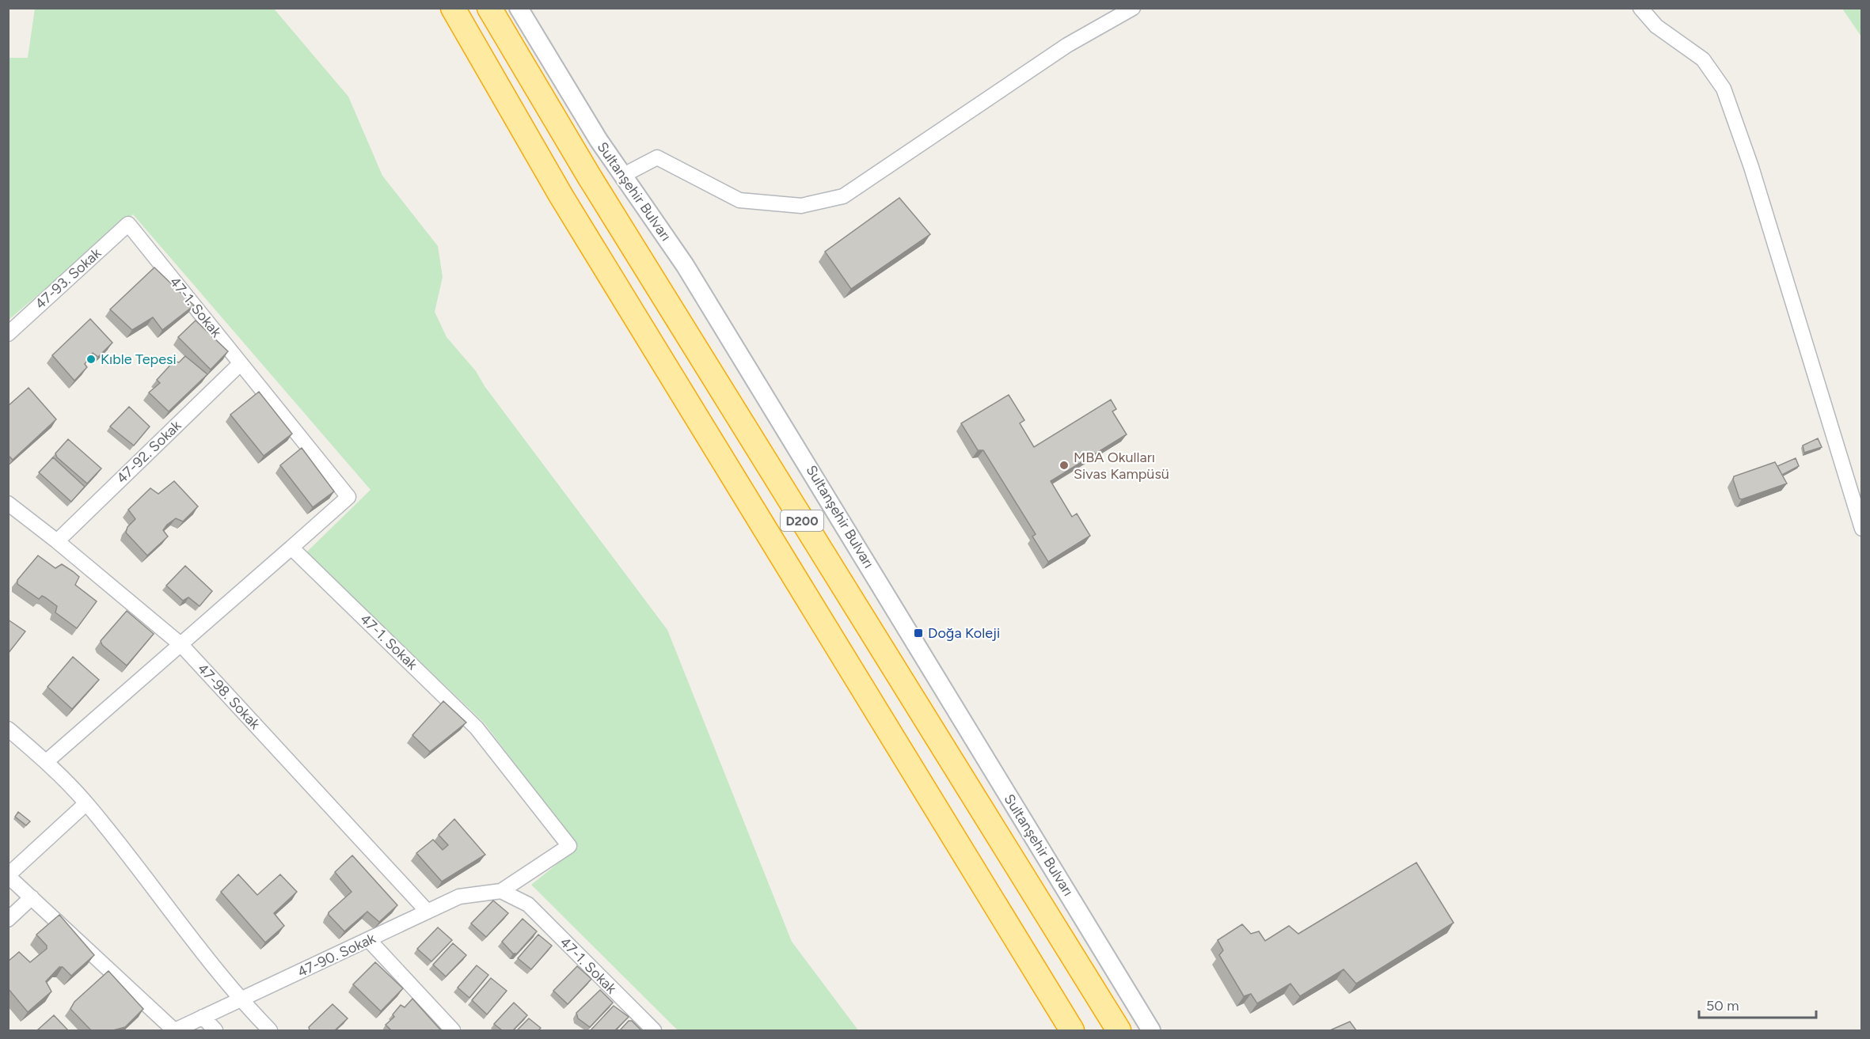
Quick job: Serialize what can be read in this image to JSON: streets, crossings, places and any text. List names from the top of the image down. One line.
{"streets":{"highway":["Sultanşehir Bulvarı","D200"],"street":["47-93. Sokak","47-1. Sokak","47-92. Sokak","47-98. Sokak","47-90. Sokak"]},"crossings":[["47-93. Sokak","47-1. Sokak"],["47-1. Sokak","47-92. Sokak"],["47-1. Sokak","47-90. Sokak"],["47-92. Sokak","47-98. Sokak"],["47-98. Sokak","47-90. Sokak"]],"places":{"other":["Kıble Tepesi","MBA Okulları Sivas Kampüsü"],"transit":["Doğa Koleji"]},"scale_bar":"50 m"}
